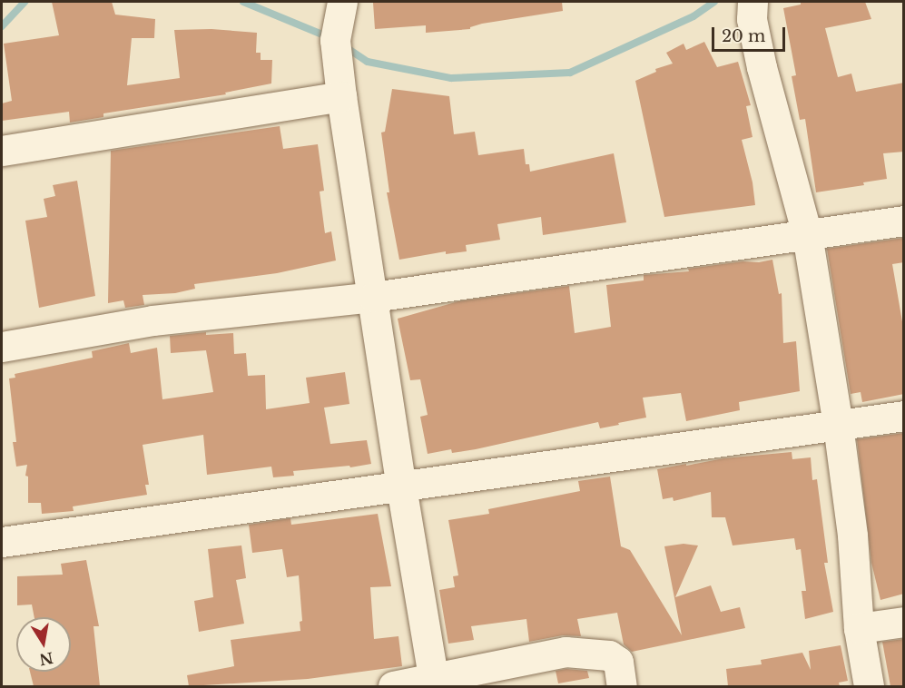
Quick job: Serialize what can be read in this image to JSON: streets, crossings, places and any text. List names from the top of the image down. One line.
{"scale_bar":"20 m","north":"bottom"}
